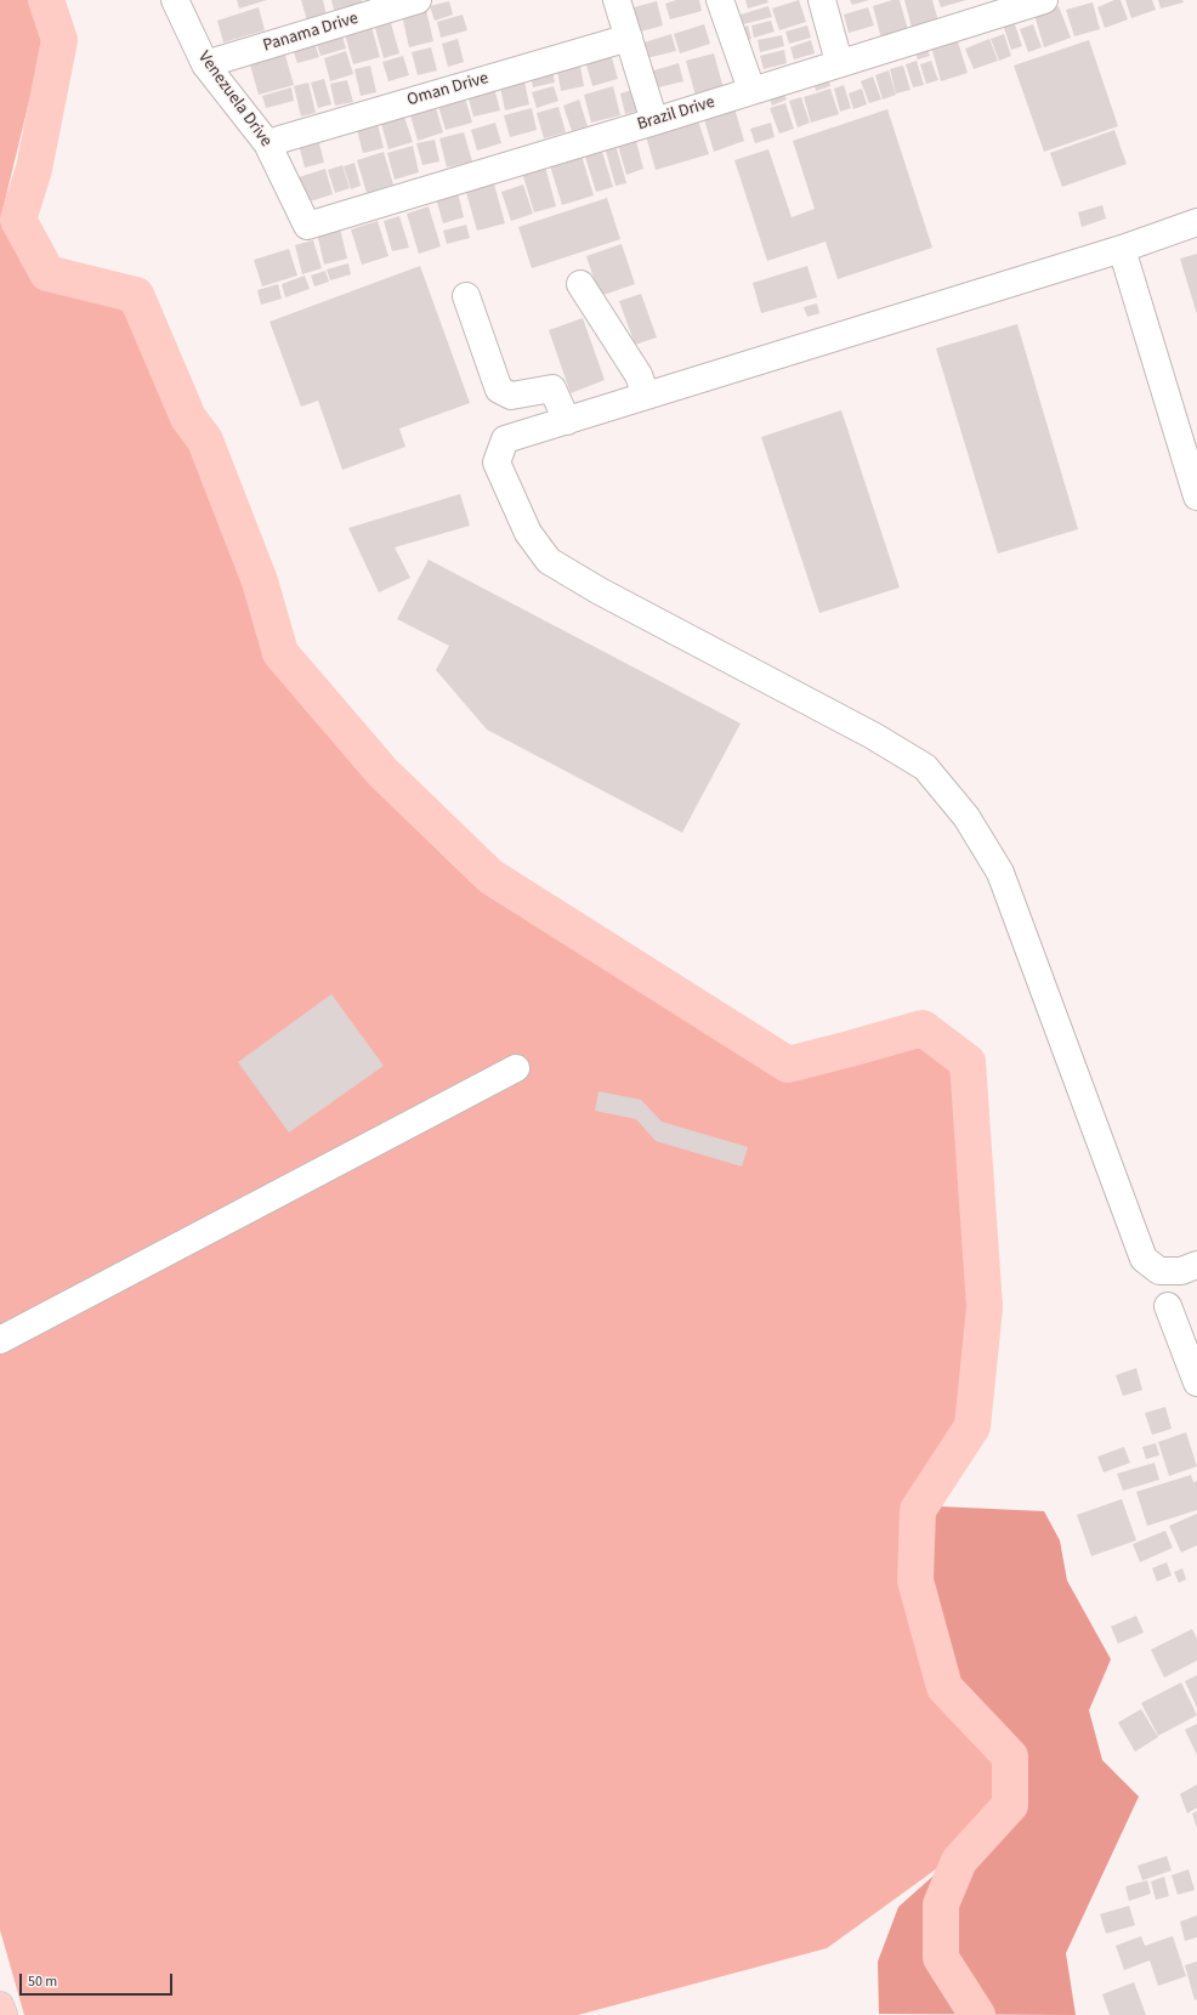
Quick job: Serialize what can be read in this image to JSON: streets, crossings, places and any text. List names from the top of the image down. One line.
{"streets":{"street":["Panama Drive","Oman Drive","Venezuela Drive","Brazil Drive"]},"crossings":[["Panama Drive","Venezuela Drive"],["Oman Drive","Venezuela Drive"],["Venezuela Drive","Brazil Drive"]],"scale_bar":"50 m"}
